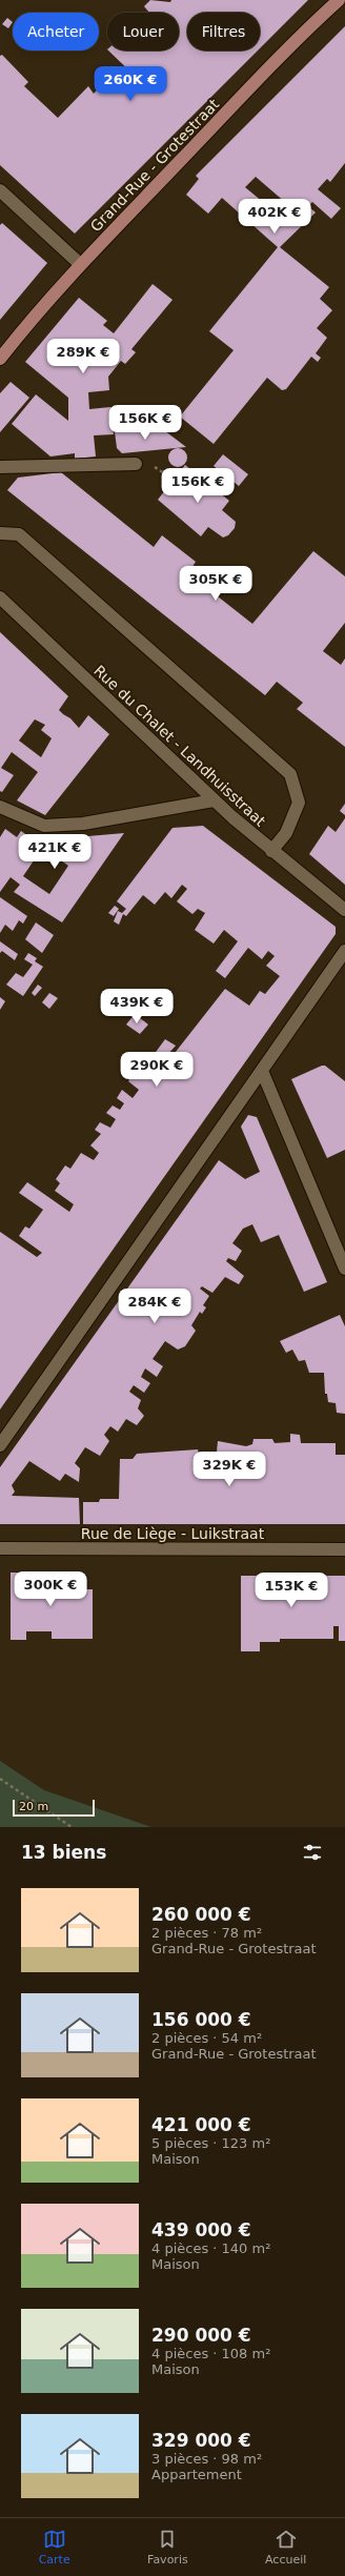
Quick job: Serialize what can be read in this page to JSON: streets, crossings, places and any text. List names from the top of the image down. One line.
{"streets":{"main road":["Grand-Rue - Grotestraat"],"street":["Rue du Chalet - Landhuisstraat","Rue de Liège - Luikstraat"]},"scale_bar":"20 m","page":{"chip":["Acheter","Louer","Filtres"],"price":["260K €","402K €","289K €","156K €","156K €","305K €","421K €","439K €","290K €","284K €","329K €","300K €","153K €"],"scale":"20 m","heading":"13 biens","list":[{"name":"260 000 €","note":"2 pièces · 78 m² · Grand-Rue - Grotestraat"},{"name":"156 000 €","note":"2 pièces · 54 m² · Grand-Rue - Grotestraat"},{"name":"421 000 €","note":"5 pièces · 123 m² · Maison"},{"name":"439 000 €","note":"4 pièces · 140 m² · Maison"},{"name":"290 000 €","note":"4 pièces · 108 m² · Maison"},{"name":"329 000 €","note":"3 pièces · 98 m² · Appartement"}],"tabs":["Carte","Favoris","Accueil"]}}
